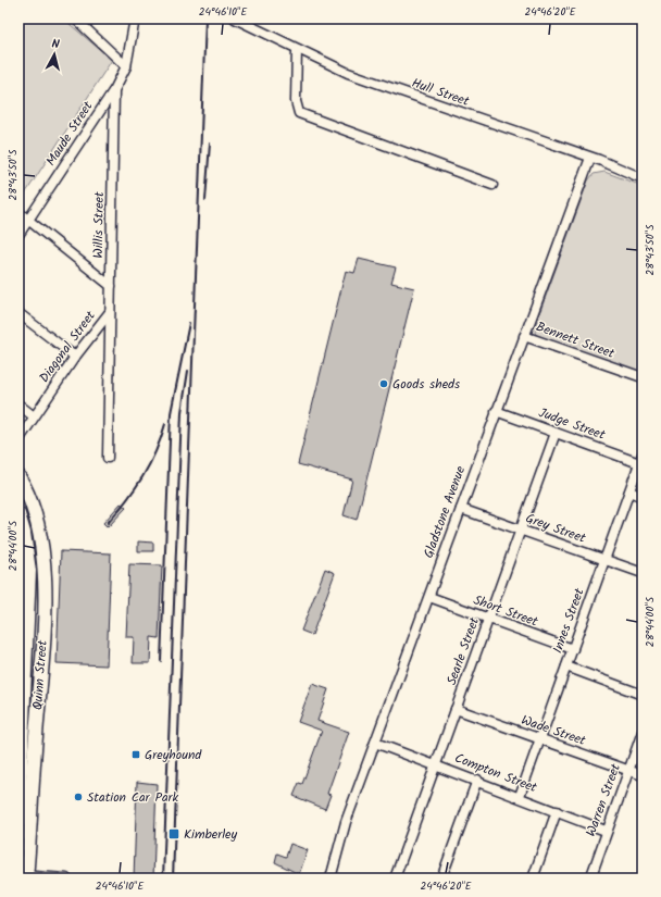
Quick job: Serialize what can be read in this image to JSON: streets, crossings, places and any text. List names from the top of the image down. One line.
{"streets":{"highway":["Quinn Street"],"street":["Hull Street","Maude Street","Willis Street","Bennett Street","Diagonal Street","Judge Street","Gladstone Avenue","Grey Street","Short Street","Innes Street","Searle Street","Wade Street","Compton Street","Warren Street"]},"crossings":[["Hull Street","Gladstone Avenue"],["Maude Street","Willis Street"],["Willis Street","Diagonal Street"],["Bennett Street","Gladstone Avenue"],["Judge Street","Gladstone Avenue"],["Judge Street","Innes Street"],["Judge Street","Searle Street"],["Gladstone Avenue","Grey Street"],["Gladstone Avenue","Short Street"],["Gladstone Avenue","Compton Street"],["Grey Street","Innes Street"],["Grey Street","Searle Street"],["Short Street","Innes Street"],["Short Street","Searle Street"],["Innes Street","Wade Street"],["Innes Street","Compton Street"],["Searle Street","Wade Street"],["Searle Street","Compton Street"],["Wade Street","Warren Street"],["Compton Street","Warren Street"]],"places":{"other":["Goods sheds","Station Car Park"],"transit":["Greyhound","Kimberley"]},"north":"top","coordinates":["24°46'10\"E","24°46'20\"E","28°43'50\"S","28°44'00\"S"]}
